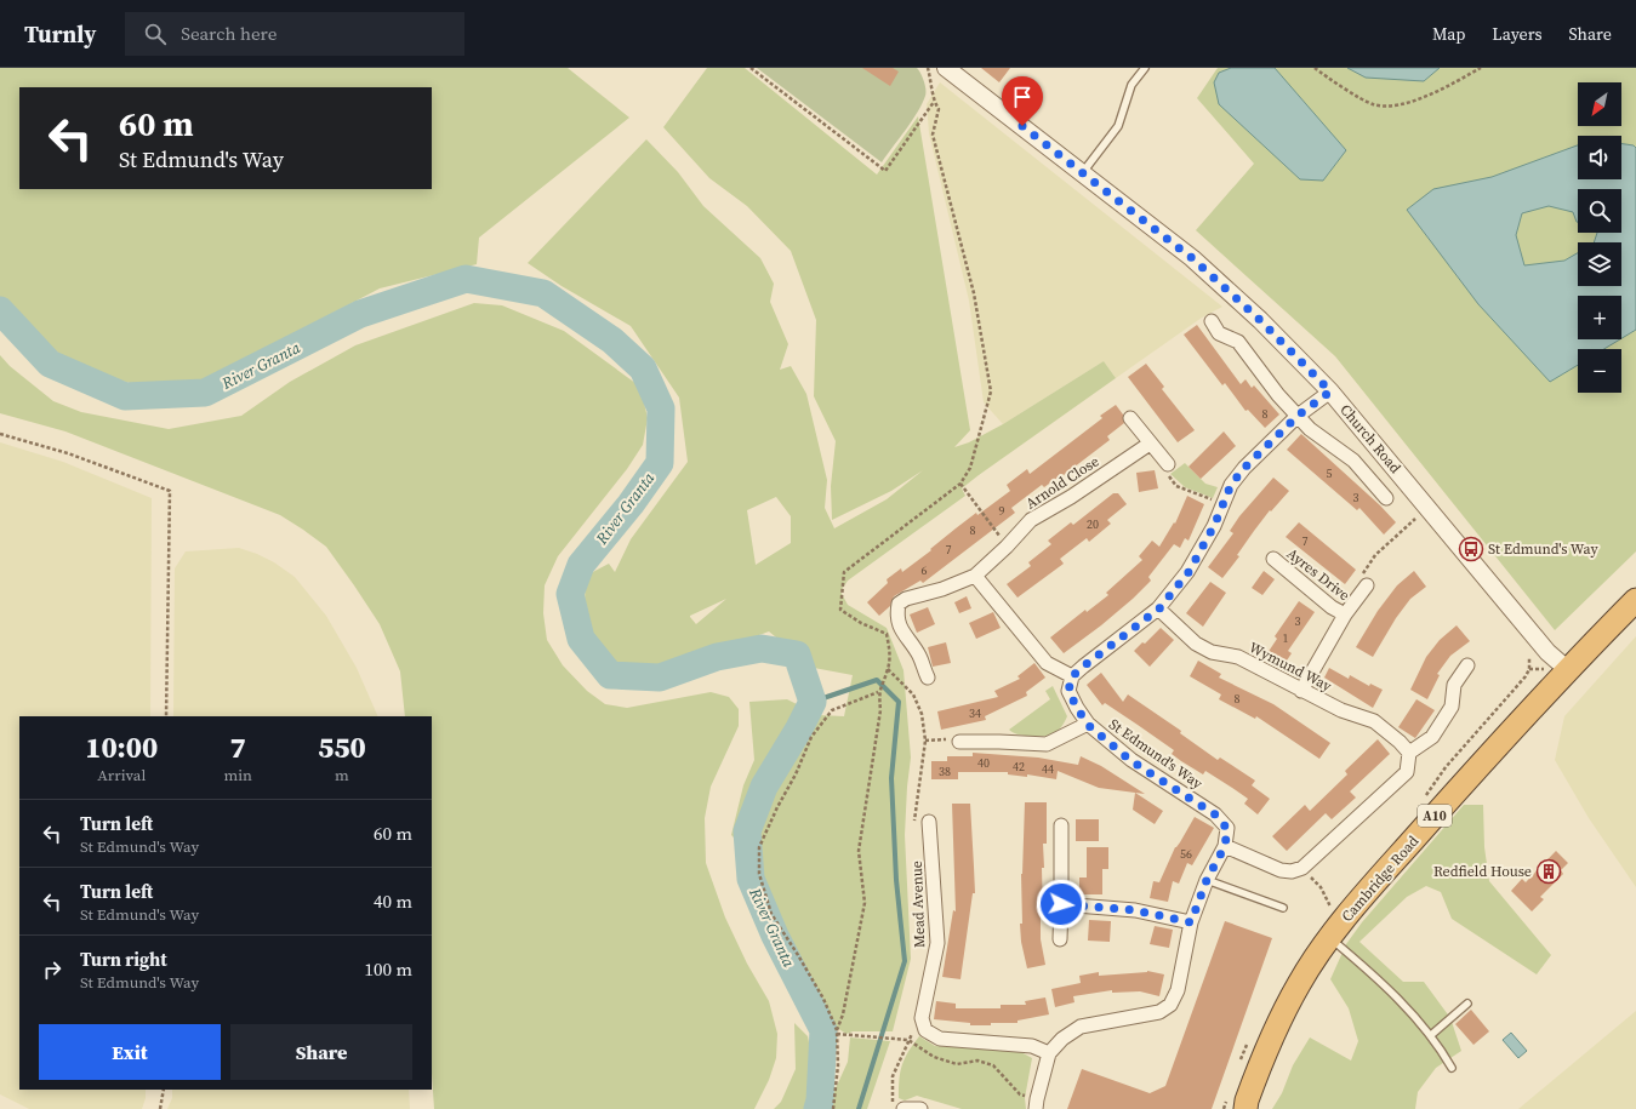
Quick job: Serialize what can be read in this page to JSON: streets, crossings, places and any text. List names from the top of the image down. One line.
{"streets":{"highway":["A10","Cambridge Road"],"street":["Church Road","Arnold Close","Ayres Drive","Wymund Way","St Edmund's Way","Mead Avenue"]},"crossings":[["Church Road","Cambridge Road"],["Ayres Drive","Wymund Way"]],"water":["River Granta"],"places":{"bus stop":["St Edmund's Way"],"building":["Redfield House"]},"house_numbers":["8","5","3","9","20","8","7","7","6","3","1","8","34","40","42","44","38","56"],"north":"bottom left","page":{"header":"Turnly","search":"Search here","nav":["Map","Layers","Share"],"map_buttons":["+","−"],"turn":["60 m","St Edmund's Way"],"eta":["10:00","Arrival","7","min","550","m"],"list":[{"name":"Turn left","note":"St Edmund's Way","value":"60 m"},{"name":"Turn left","note":"St Edmund's Way","value":"40 m"},{"name":"Turn right","note":"St Edmund's Way","value":"100 m"}],"buttons":["Exit","Share"]}}
